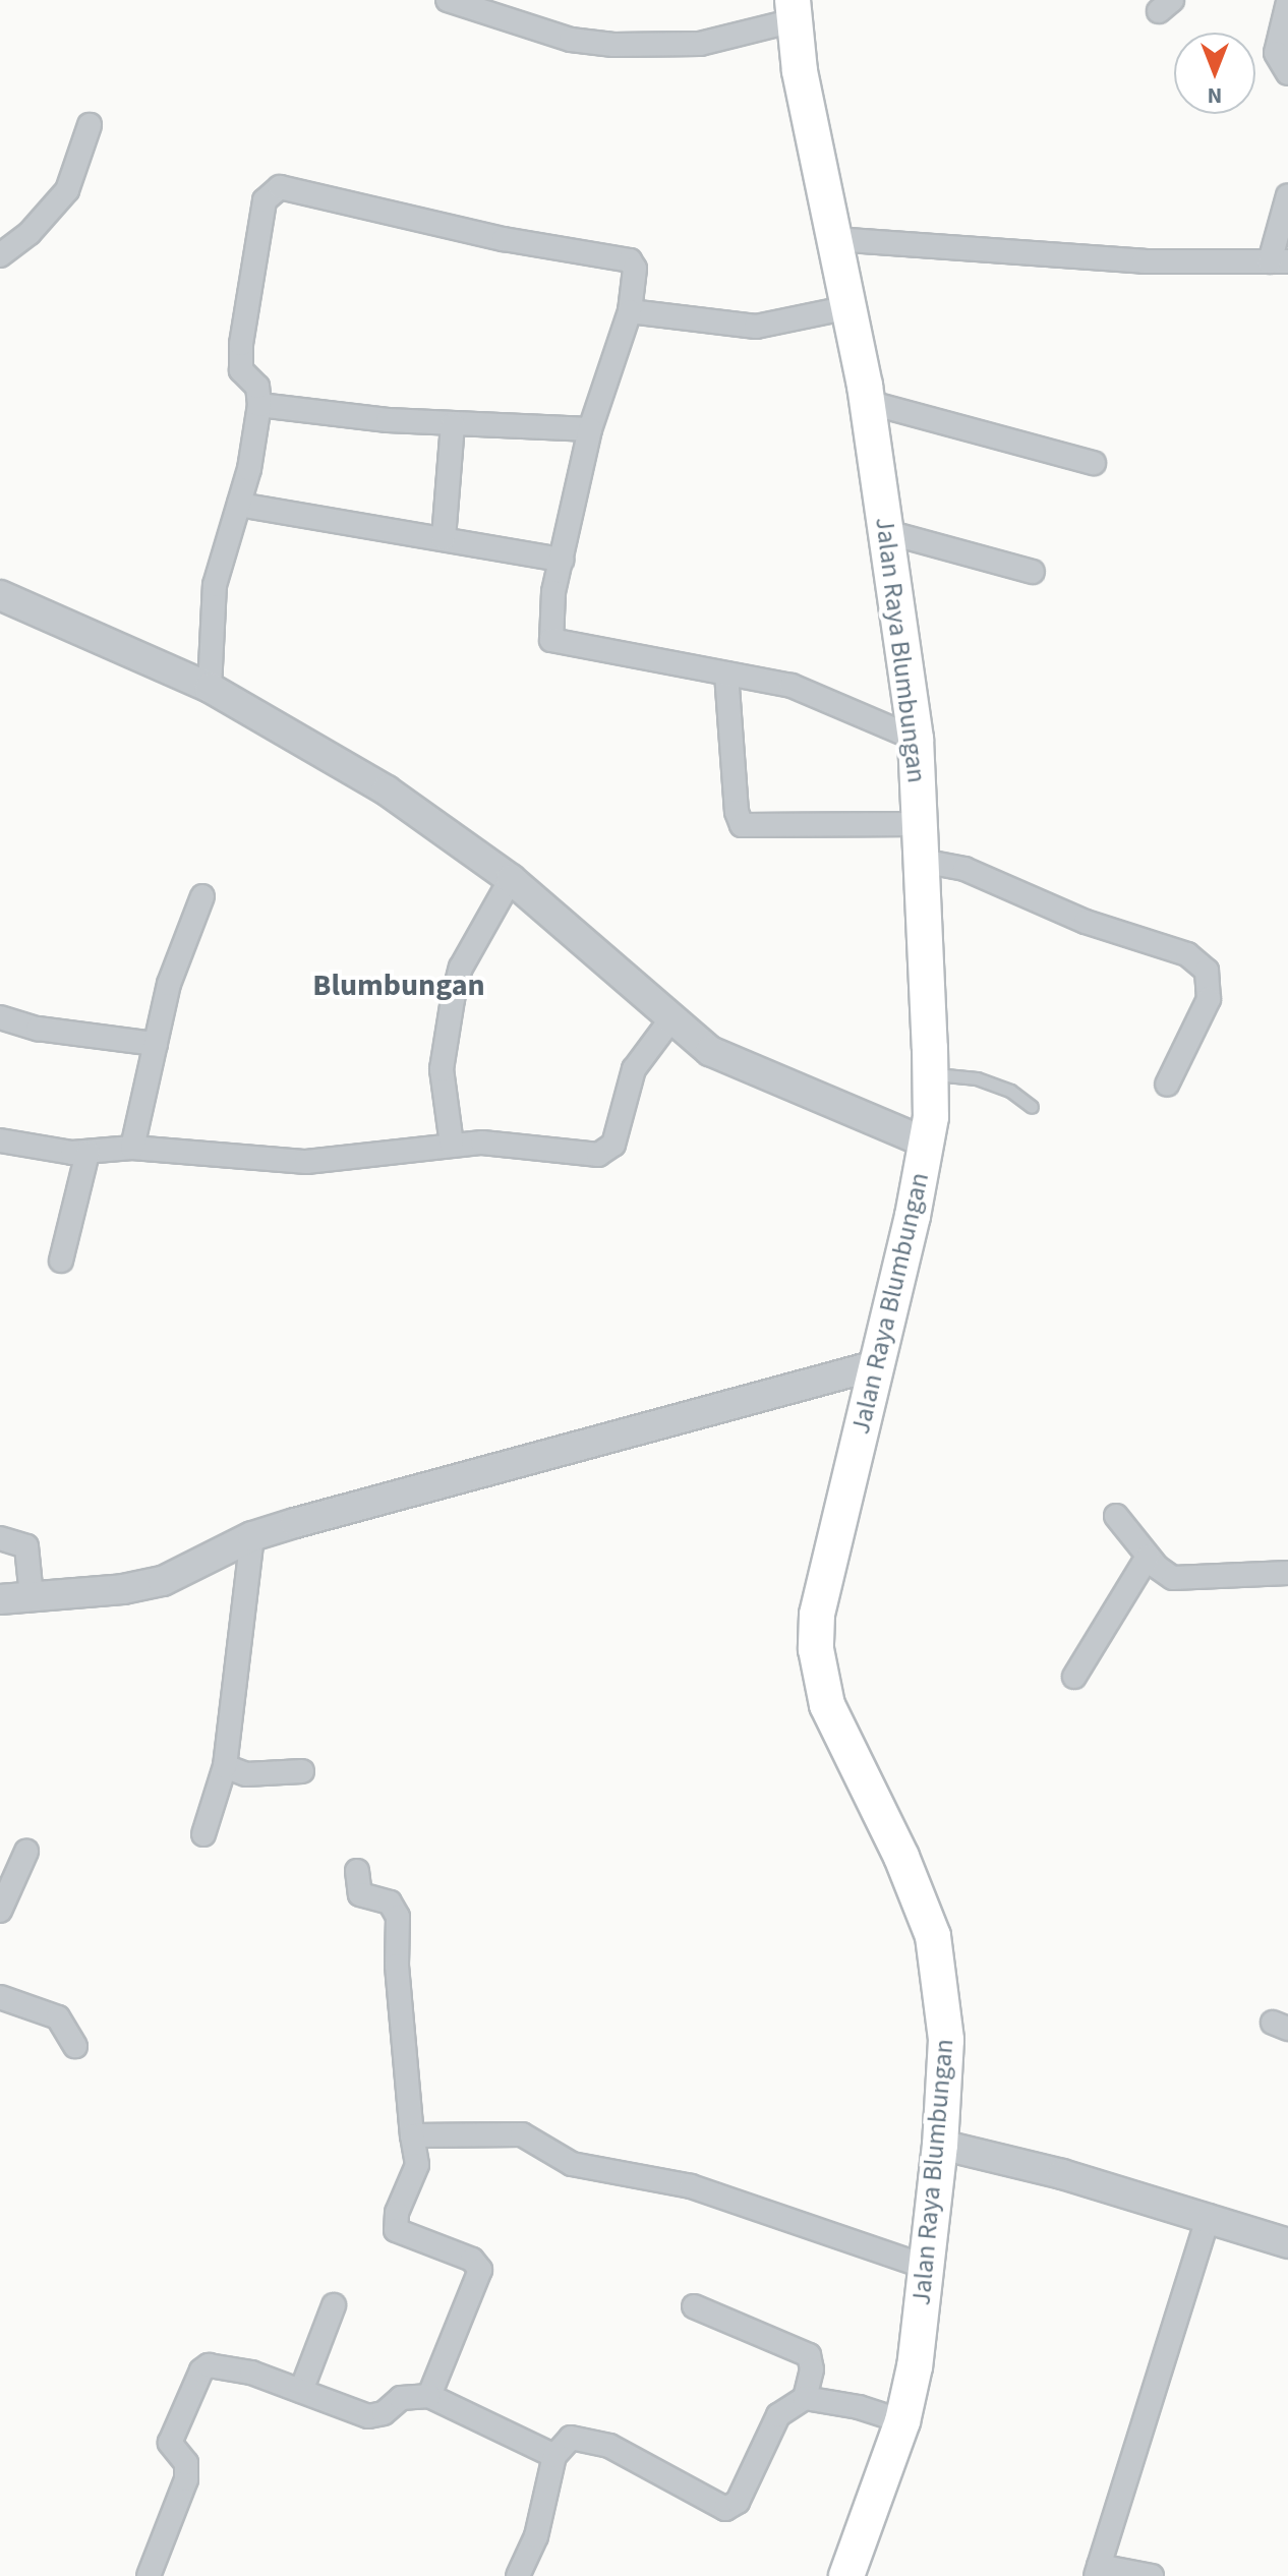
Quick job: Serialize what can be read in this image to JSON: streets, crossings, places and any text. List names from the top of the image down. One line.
{"streets":{"main road":["Jalan Raya Blumbungan"]},"districts":["Blumbungan"],"north":"bottom"}
